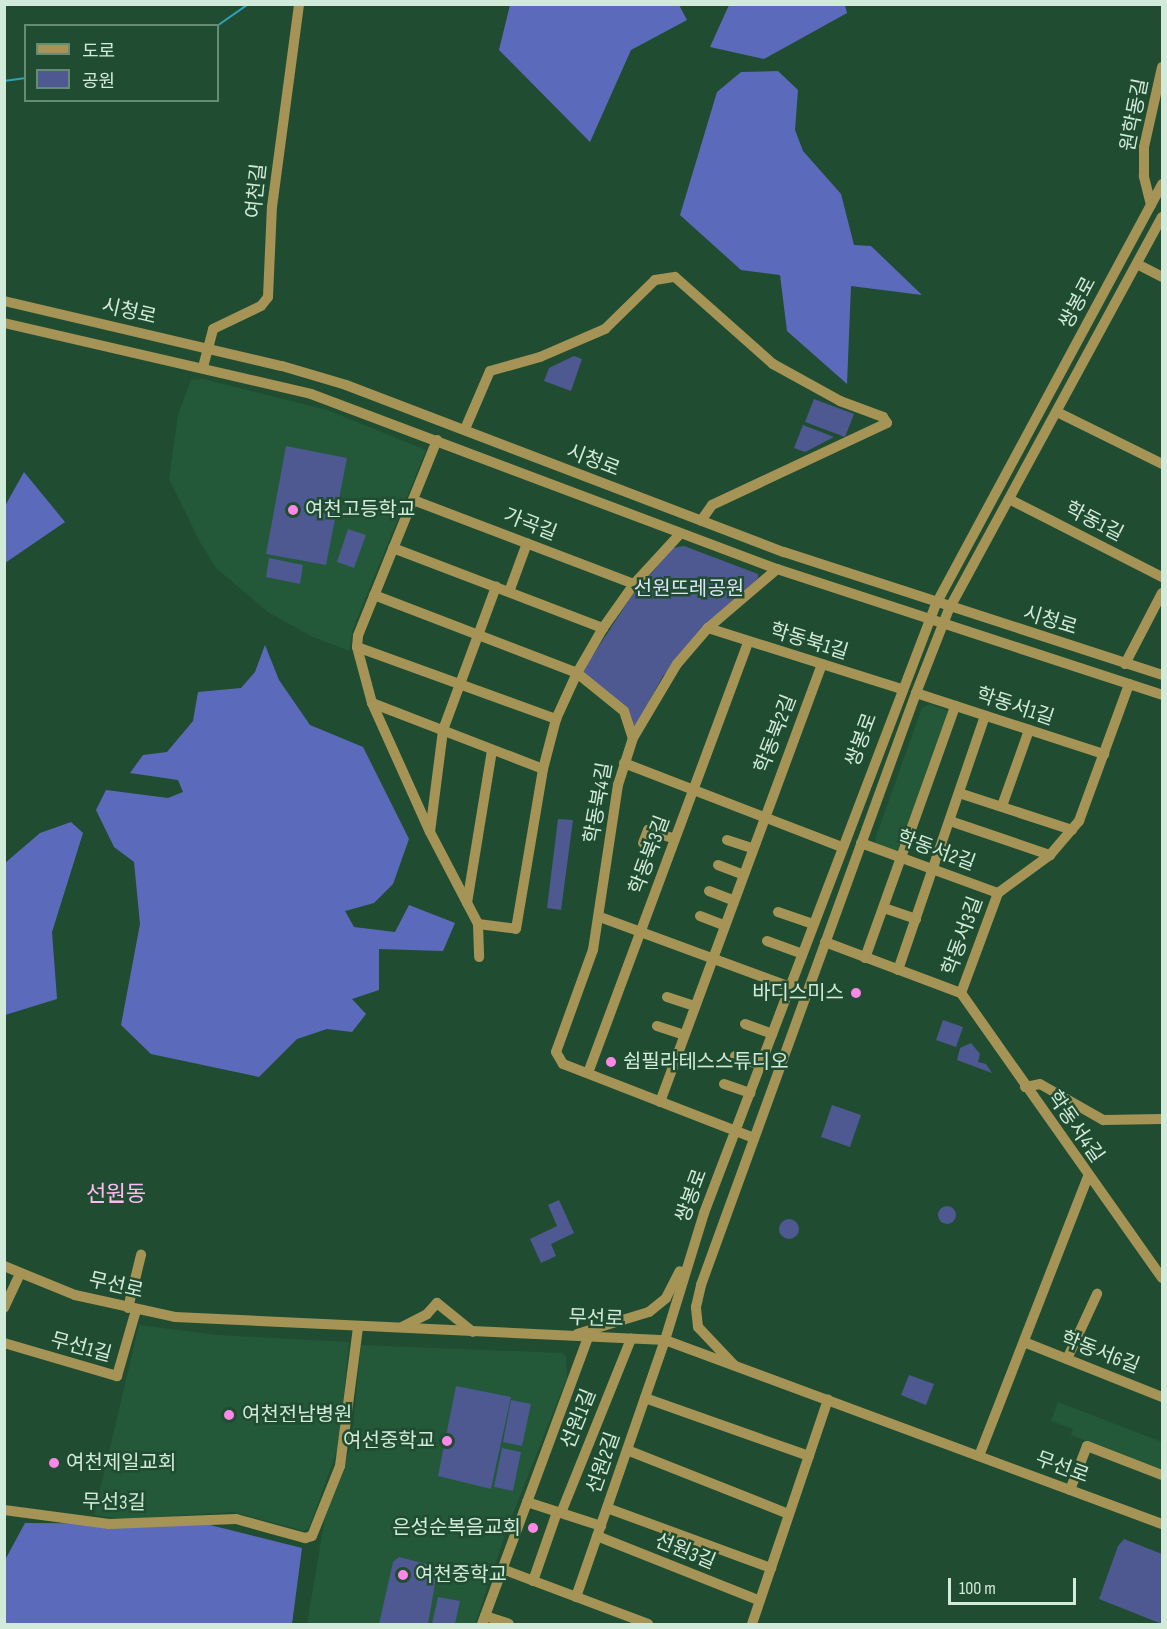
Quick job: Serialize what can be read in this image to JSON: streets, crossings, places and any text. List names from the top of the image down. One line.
{"streets":{"street":["원학동길","여천길","쌍봉로","시청로","학동1길","가곡길","학동북1길","학동서1길","학동북2길","학동북4길","학동서2길","학동북3길","학동서3길","학동서4길","무선로","무선1길","학동서6길","선원1길","선원2길","무선3길","선원3길"]},"crossings":[["원학동길","쌍봉로"],["여천길","시청로"],["쌍봉로","시청로"],["쌍봉로","학동1길"],["쌍봉로","학동북1길"],["쌍봉로","학동서1길"],["쌍봉로","학동북4길"],["쌍봉로","학동서2길"],["쌍봉로","학동서3길"],["쌍봉로","무선로"],["쌍봉로","선원2길"],["시청로","학동북4길"],["시청로","학동서3길"],["학동북1길","학동북2길"],["학동북1길","학동북4길"],["학동서1길","학동서3길"],["학동서2길","학동서3길"],["학동서3길","학동서4길"],["무선로","무선1길"],["무선로","선원1길"],["무선로","선원2길"],["무선로","무선3길"],["선원2길","선원3길"]],"districts":["선원동"],"parks":["선원뜨레공원"],"places":["여천고등학교","바디스미스","쉼필라테스스튜디오","여천전남병원","여선중학교","여천제일교회","은성순복음교회","여천중학교"],"legend":["도로","공원"],"scale_bar":"100 m"}
